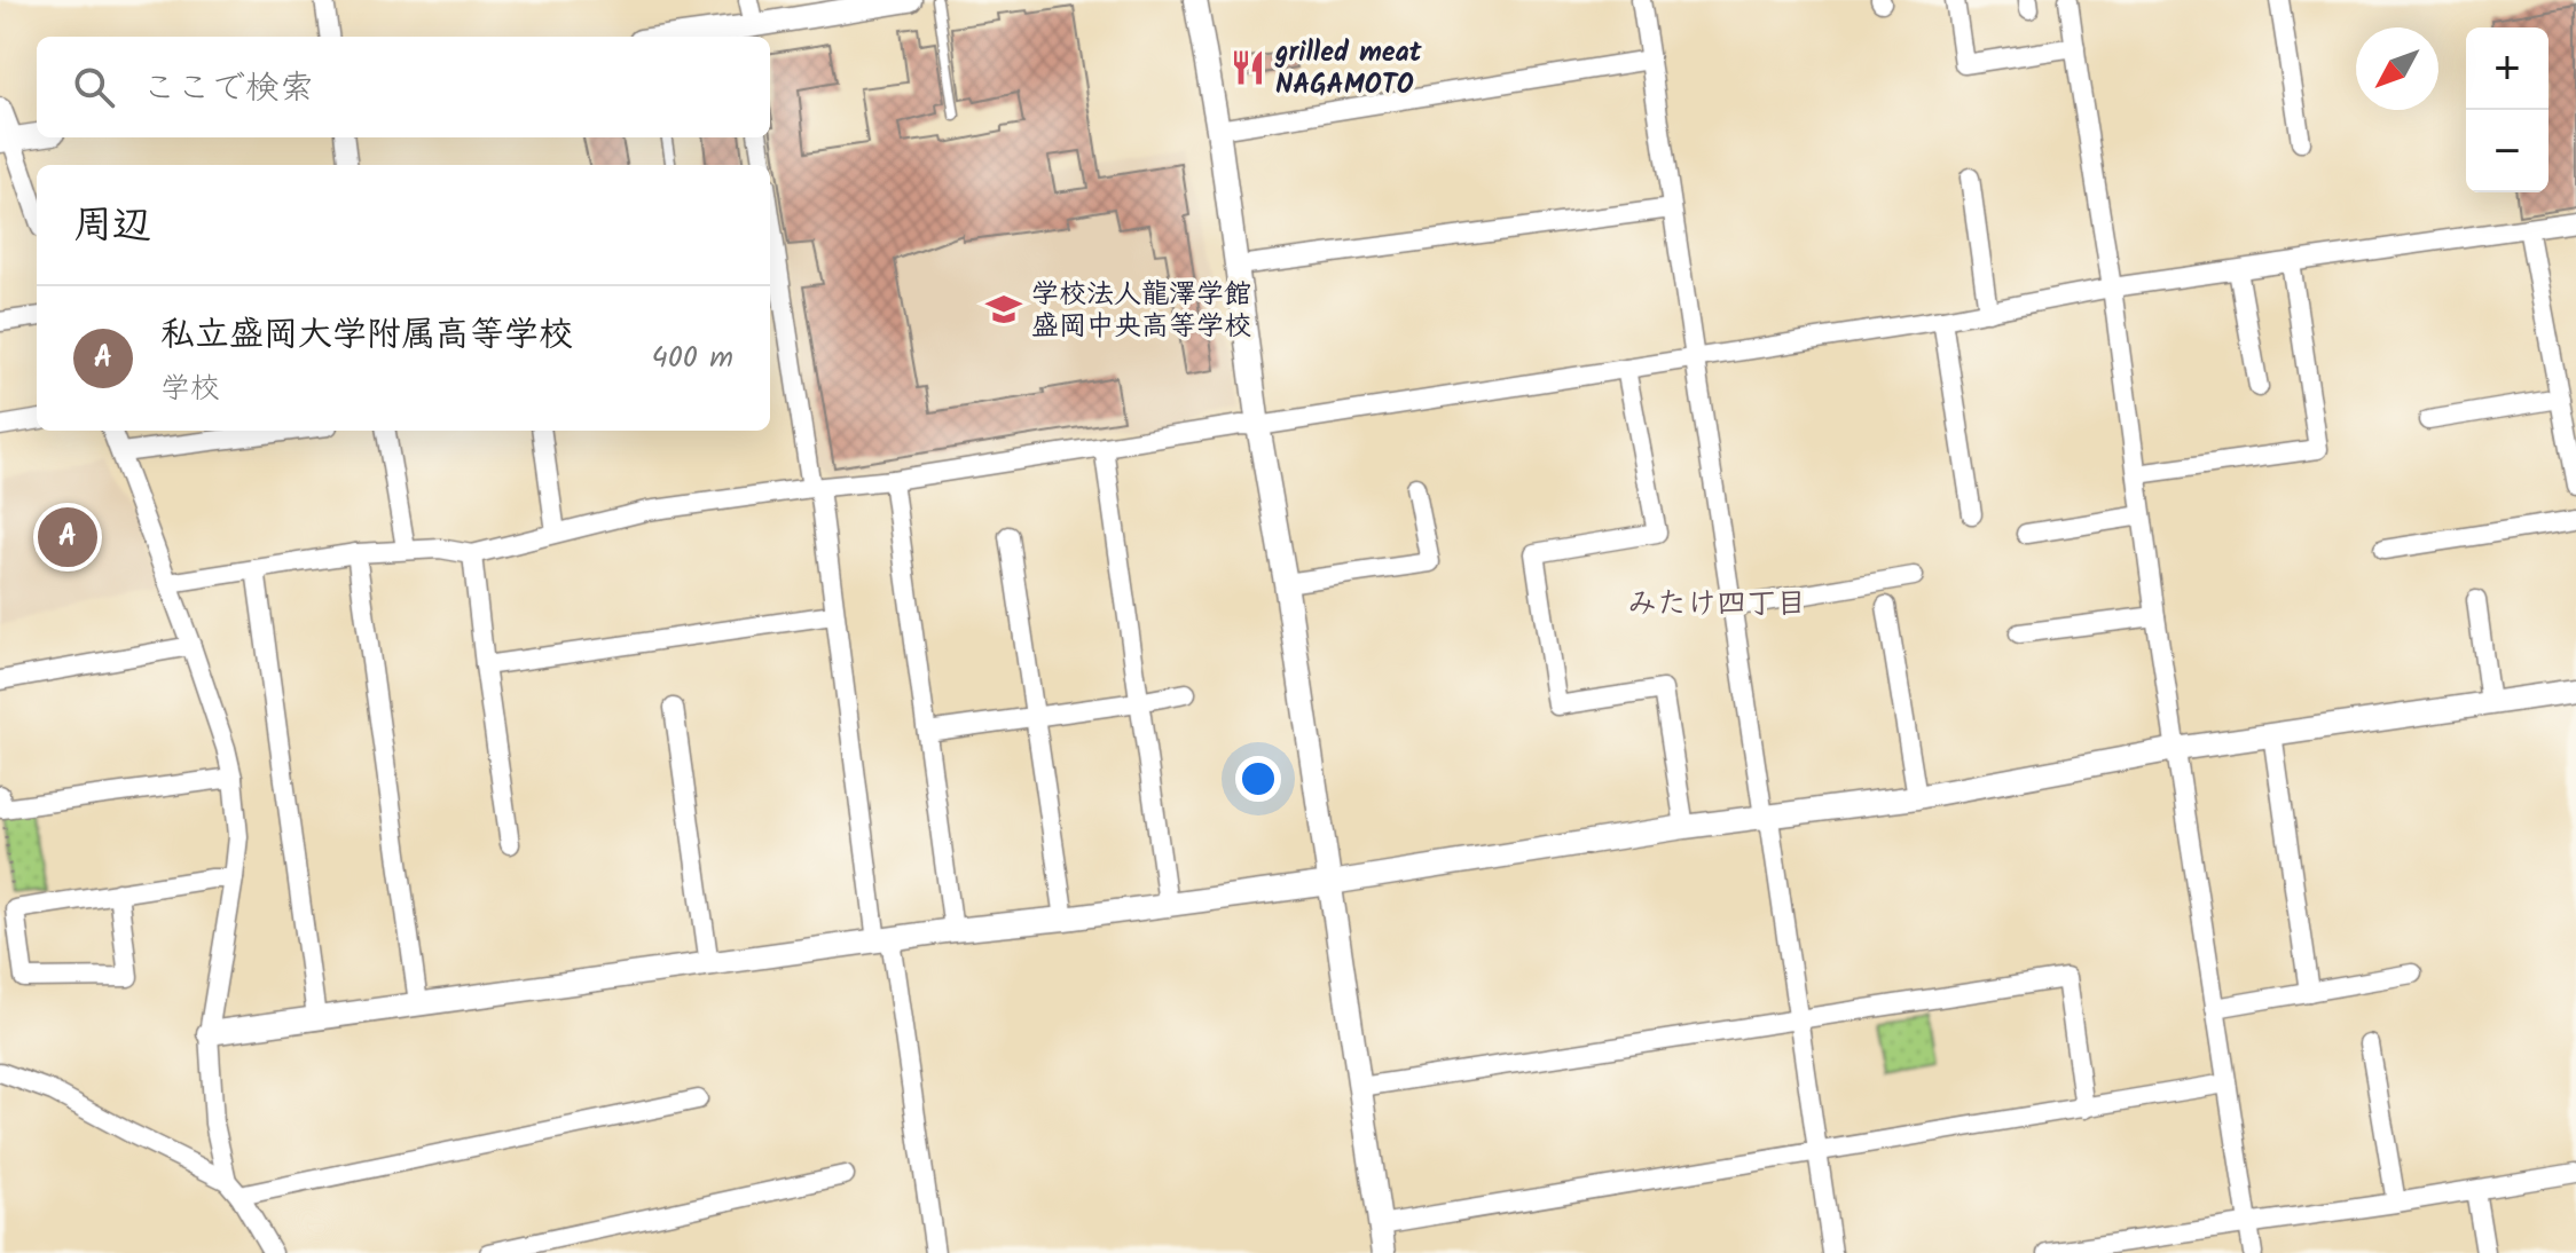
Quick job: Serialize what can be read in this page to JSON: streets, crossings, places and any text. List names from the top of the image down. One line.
{"districts":["みたけ四丁目"],"places":{"restaurant":["grilled meat NAGAMOTO"],"school or university":["学校法人龍澤学館 盛岡中央高等学校"]},"north":"bottom left","page":{"map_buttons":["+","−"],"search":"ここで検索","heading":"周辺","list":[{"mark":"A","name":"私立盛岡大学附属高等学校","note":"学校","value":"400 m"}],"pins":"A"}}
